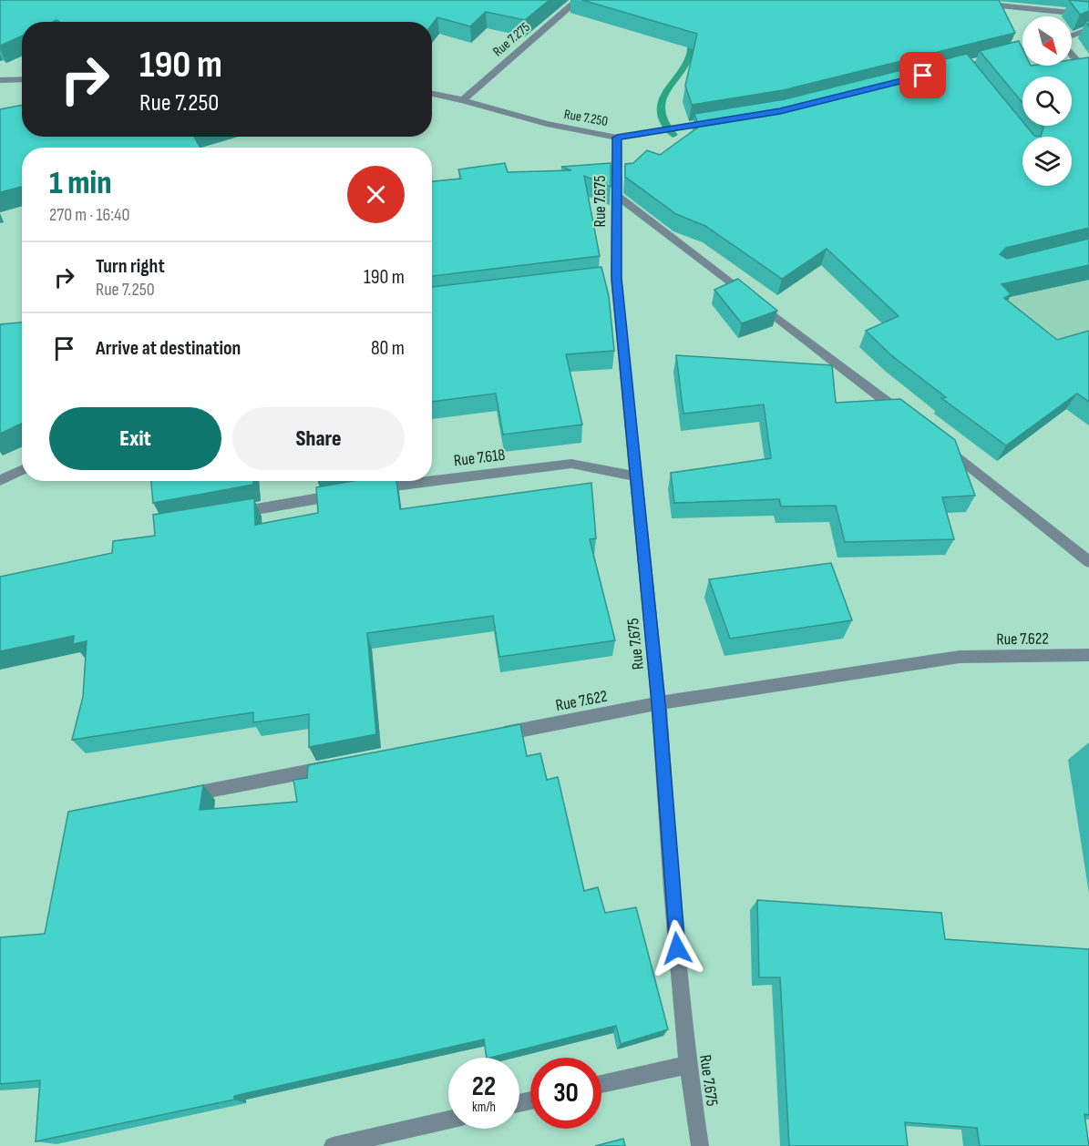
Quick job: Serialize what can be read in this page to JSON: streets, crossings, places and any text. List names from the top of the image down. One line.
{"streets":{"street":["Rue 7.275","Rue 7.250","Rue 7.675","Rue 7.618","Rue 7.622"]},"crossings":[["Rue 7.275","Rue 7.250"],["Rue 7.250","Rue 7.675"],["Rue 7.675","Rue 7.618"],["Rue 7.675","Rue 7.622"]],"north":"bottom right","page":{"turn":["190 m","Rue 7.250"],"heading":["1 min","270 m · 16:40"],"list":[{"name":"Turn right","note":"Rue 7.250","value":"190 m"},{"name":"Arrive at destination","value":"80 m"}],"buttons":["Exit","Share"],"speed":"22 km/h","limit":"30"}}
